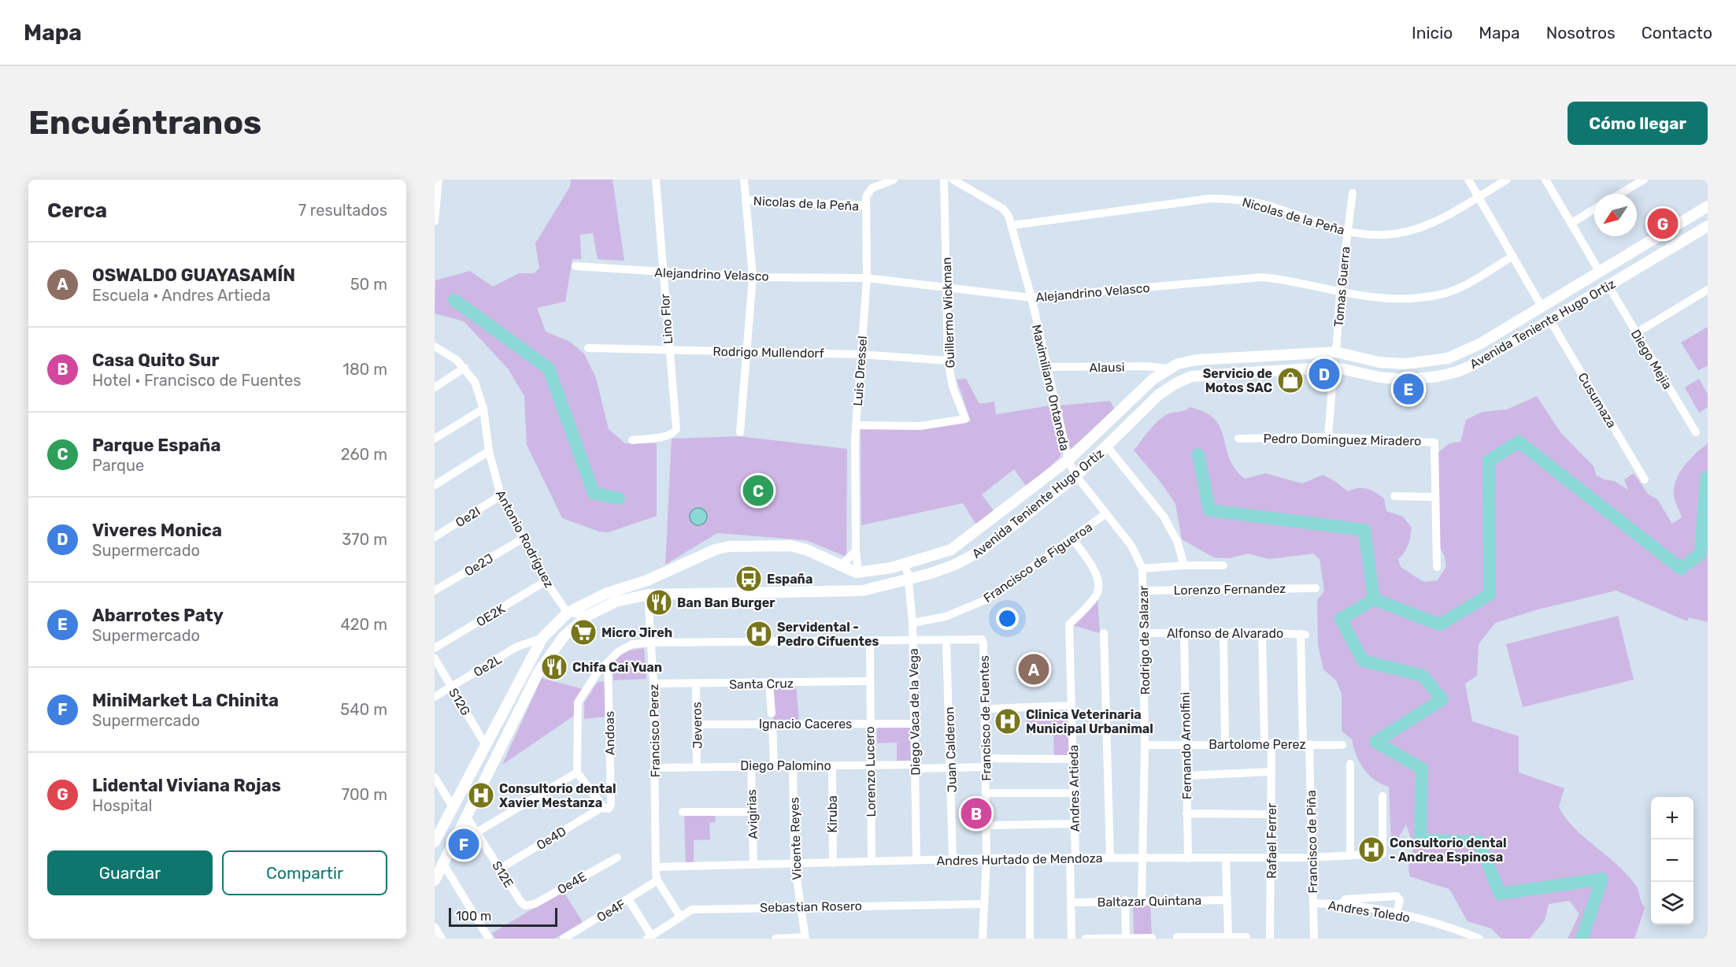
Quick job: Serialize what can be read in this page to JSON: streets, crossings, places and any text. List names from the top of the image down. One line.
{"streets":{"main road":["Avenida Teniente Hugo Ortiz"],"street":["Nicolas de la Peña","Alejandrino Velasco","Tomas Guerra","Guillermo Wickman","Lino Flor","Rodrigo Mullendorf","Diego Mejia","Alausi","Luis Dressel","Maximiliano Ontaneda","Cusumaza","Pedro Dominguez Miradero","Oe2I","Antonio Rodríguez","Francisco de Figueroa","Oe2J","Lorenzo Fernandez","OE2K","Alfonso de Alvarado","Rodrigo de Salazar","Oe2L","Santa Cruz","S12G","Diego Vaca de la Vega","Francisco de Fuentes","Ignacio Caceres","Jeveros","Francisco Perez","Andoas","Bartolome Perez","Fernando Arnolfini","Juan Calderon","Diego Palomino","Lorenzo Lucero","Andres Artieda","Avigirias","Kiruba","Oe4D","Vicente Reyes","Rafael Ferrer","Francisco de Piña","Andres Hurtado de Mendoza","S12E","Oe4E","Baltazar Quintana","Sebastian Rosero","Oe4F","Andres Toledo"]},"crossings":[["Nicolas de la Peña","Tomas Guerra"],["Nicolas de la Peña","Luis Dressel"],["Nicolas de la Peña","Maximiliano Ontaneda"],["Alejandrino Velasco","Tomas Guerra"],["Alejandrino Velasco","Guillermo Wickman"],["Alejandrino Velasco","Lino Flor"],["Alejandrino Velasco","Luis Dressel"],["Alejandrino Velasco","Maximiliano Ontaneda"],["Tomas Guerra","Avenida Teniente Hugo Ortiz"],["Guillermo Wickman","Rodrigo Mullendorf"],["Guillermo Wickman","Luis Dressel"],["Lino Flor","Rodrigo Mullendorf"],["Avenida Teniente Hugo Ortiz","Diego Mejia"],["Avenida Teniente Hugo Ortiz","Alausi"],["Avenida Teniente Hugo Ortiz","Luis Dressel"],["Avenida Teniente Hugo Ortiz","Maximiliano Ontaneda"],["Avenida Teniente Hugo Ortiz","Cusumaza"],["Avenida Teniente Hugo Ortiz","Rodrigo de Salazar"],["Avenida Teniente Hugo Ortiz","Diego Vaca de la Vega"],["Avenida Teniente Hugo Ortiz","Francisco Perez"],["Avenida Teniente Hugo Ortiz","S12E"],["Rodrigo Mullendorf","Luis Dressel"],["Alausi","Maximiliano Ontaneda"],["Maximiliano Ontaneda","Rodrigo de Salazar"],["Oe2I","Antonio Rodríguez"],["Antonio Rodríguez","Oe2J"],["Antonio Rodríguez","OE2K"],["Francisco de Figueroa","Rodrigo de Salazar"],["Francisco de Figueroa","Diego Vaca de la Vega"],["Francisco de Figueroa","Andres Artieda"],["Lorenzo Fernandez","Rodrigo de Salazar"],["Alfonso de Alvarado","Rodrigo de Salazar"],["Alfonso de Alvarado","Fernando Arnolfini"],["Alfonso de Alvarado","Rafael Ferrer"],["Alfonso de Alvarado","Francisco de Piña"],["Rodrigo de Salazar","Bartolome Perez"],["Rodrigo de Salazar","Andres Hurtado de Mendoza"],["Rodrigo de Salazar","Baltazar Quintana"],["Oe2L","S12G"],["Santa Cruz","Jeveros"],["Santa Cruz","Francisco Perez"],["Santa Cruz","Lorenzo Lucero"],["Diego Vaca de la Vega","Ignacio Caceres"],["Diego Vaca de la Vega","Diego Palomino"],["Diego Vaca de la Vega","Andres Hurtado de Mendoza"],["Francisco de Fuentes","Juan Calderon"],["Francisco de Fuentes","Diego Palomino"],["Francisco de Fuentes","Andres Hurtado de Mendoza"],["Francisco de Fuentes","Sebastian Rosero"],["Ignacio Caceres","Jeveros"],["Ignacio Caceres","Lorenzo Lucero"],["Jeveros","Diego Palomino"],["Francisco Perez","Diego Palomino"],["Francisco Perez","Andres Hurtado de Mendoza"],["Francisco Perez","Oe4F"],["Andoas","Oe4D"],["Bartolome Perez","Fernando Arnolfini"],["Bartolome Perez","Rafael Ferrer"],["Bartolome Perez","Francisco de Piña"],["Fernando Arnolfini","Andres Hurtado de Mendoza"],["Juan Calderon","Diego Palomino"],["Juan Calderon","Andres Hurtado de Mendoza"],["Diego Palomino","Lorenzo Lucero"],["Diego Palomino","Andres Artieda"],["Diego Palomino","Avigirias"],["Diego Palomino","Kiruba"],["Diego Palomino","Vicente Reyes"],["Lorenzo Lucero","Andres Hurtado de Mendoza"],["Andres Artieda","Andres Hurtado de Mendoza"],["Andres Artieda","Baltazar Quintana"],["Avigirias","Andres Hurtado de Mendoza"],["Kiruba","Andres Hurtado de Mendoza"],["Oe4D","S12E"],["Vicente Reyes","Andres Hurtado de Mendoza"],["Vicente Reyes","Sebastian Rosero"],["Rafael Ferrer","Andres Hurtado de Mendoza"],["Francisco de Piña","Andres Hurtado de Mendoza"],["Francisco de Piña","Andres Toledo"],["S12E","Oe4E"]],"places":{"shop":["Servicio de Motos SAC"],"bus stop":["España"],"restaurant":["Ban Ban Burger","Chifa Cai Yuan"],"supermarket":["Micro Jireh"],"hospital":["Servidental - Pedro Cifuentes","Clinica Veterinaria Municipal Urbanimal","Consultorio dental Xavier Mestanza","Consultorio dental - Andrea Espinosa"]},"scale_bar":"100 m","north":"bottom left","page":{"header":"Mapa","nav":["Inicio","Mapa","Nosotros","Contacto"],"buttons":["Cómo llegar",["Guardar","Compartir"]],"title":"Encuéntranos","heading":["Cerca","7 resultados"],"pins":["G","D","E","C","A","B","F"],"list":[{"mark":"A","name":"OSWALDO GUAYASAMÍN","note":"Escuela · Andres Artieda","value":"50 m"},{"mark":"B","name":"Casa Quito Sur","note":"Hotel · Francisco de Fuentes","value":"180 m"},{"mark":"C","name":"Parque España","note":"Parque","value":"260 m"},{"mark":"D","name":"Viveres Monica","note":"Supermercado","value":"370 m"},{"mark":"E","name":"Abarrotes Paty","note":"Supermercado","value":"420 m"},{"mark":"F","name":"MiniMarket La Chinita","note":"Supermercado","value":"540 m"},{"mark":"G","name":"Lidental Viviana Rojas","note":"Hospital","value":"700 m"}],"map_buttons":["+","−"],"scale":"100 m"}}
